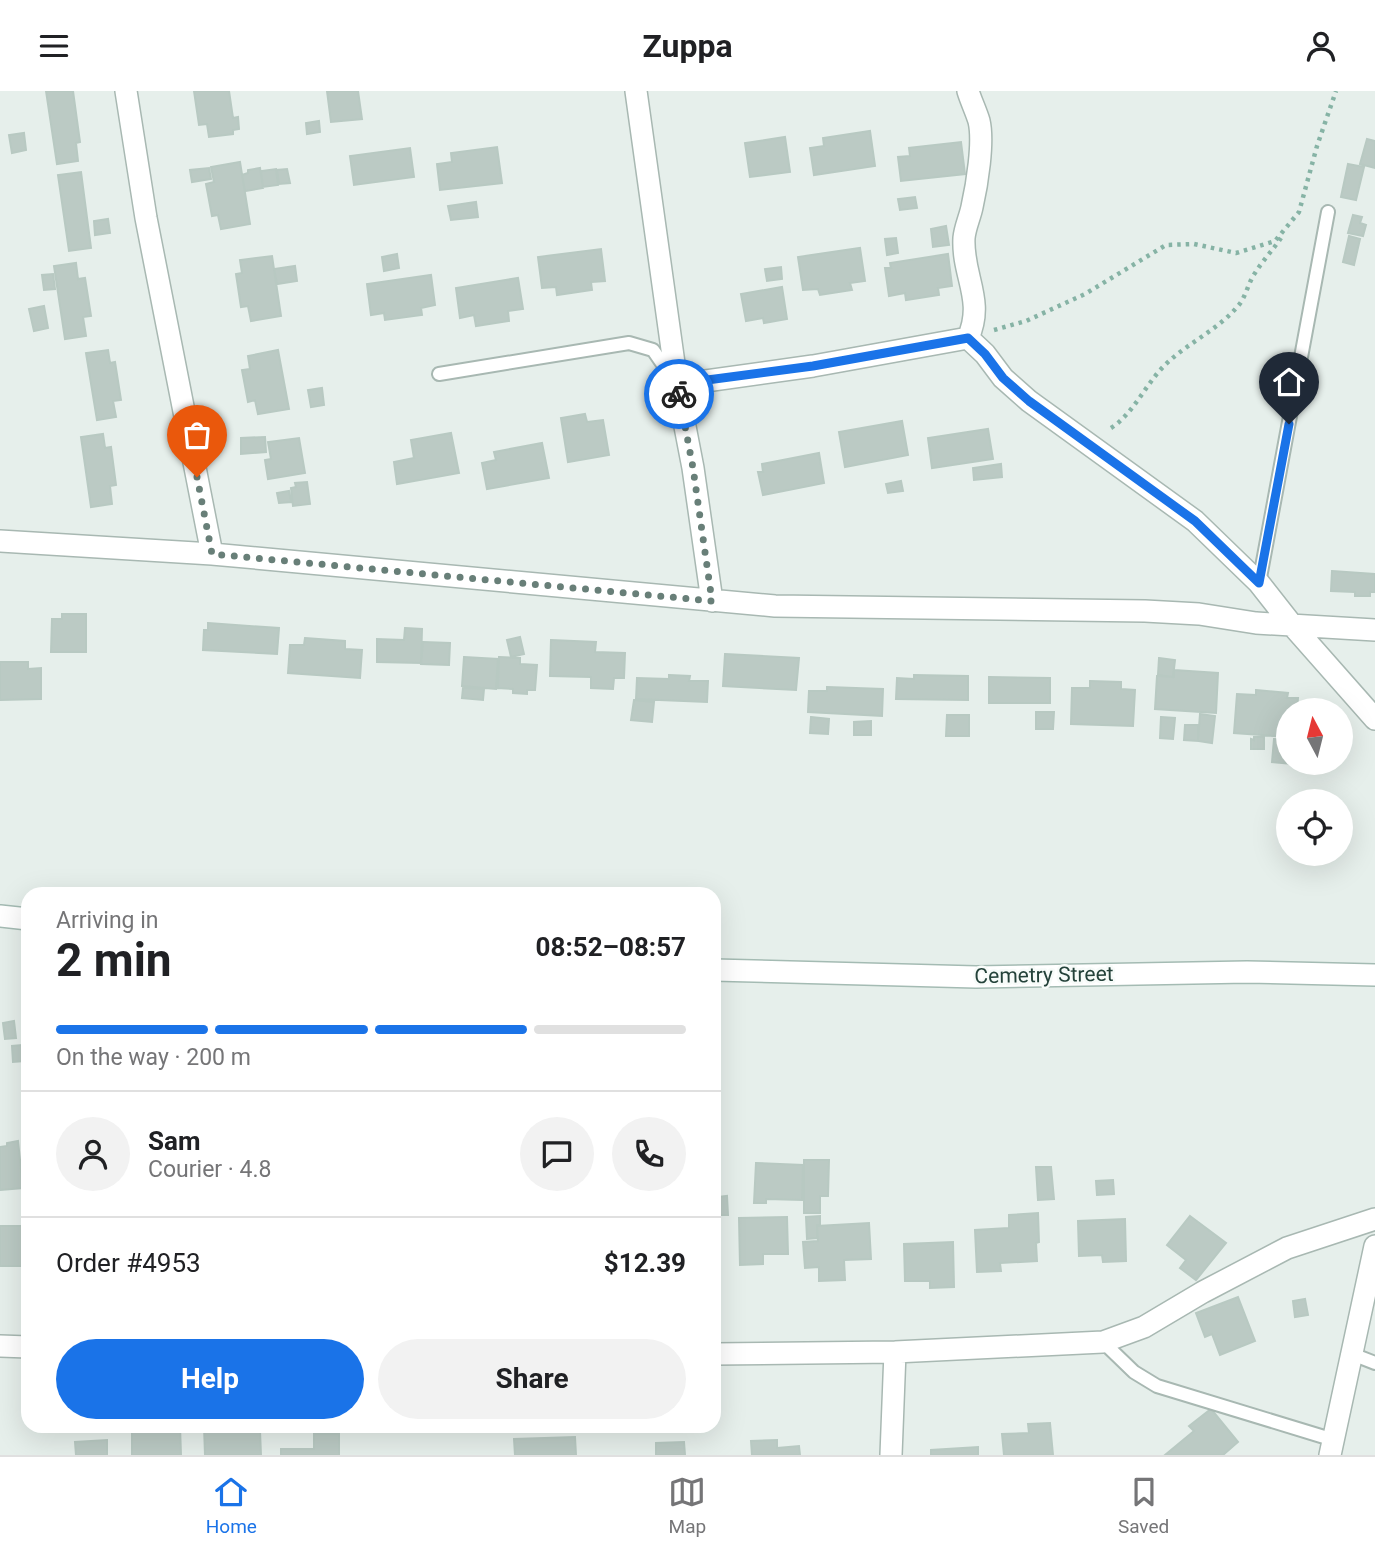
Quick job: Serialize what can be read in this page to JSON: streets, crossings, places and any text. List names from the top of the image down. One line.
{"streets":{"street":["Cemetry Street"]},"north":"top","page":{"header":"Zuppa","heading":["2 min","Arriving in","08:52–08:57"],"panel":["Sam","Courier · 4.8","Order #4953","$12.39"],"bar":"On the way · 200 m","buttons":["Help","Share"],"tabs":["Home","Map","Saved"]}}
